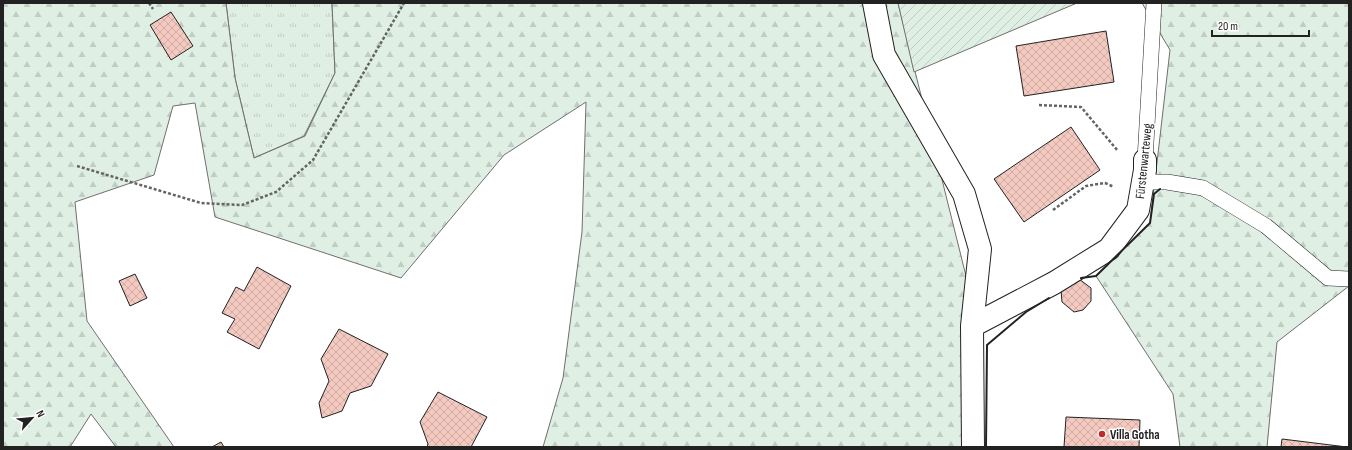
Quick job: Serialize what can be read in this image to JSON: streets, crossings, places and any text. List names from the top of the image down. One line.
{"streets":{"street":["Fürstenwarteweg"]},"places":["Villa Gotha"],"scale_bar":"20 m","north":"top right"}
